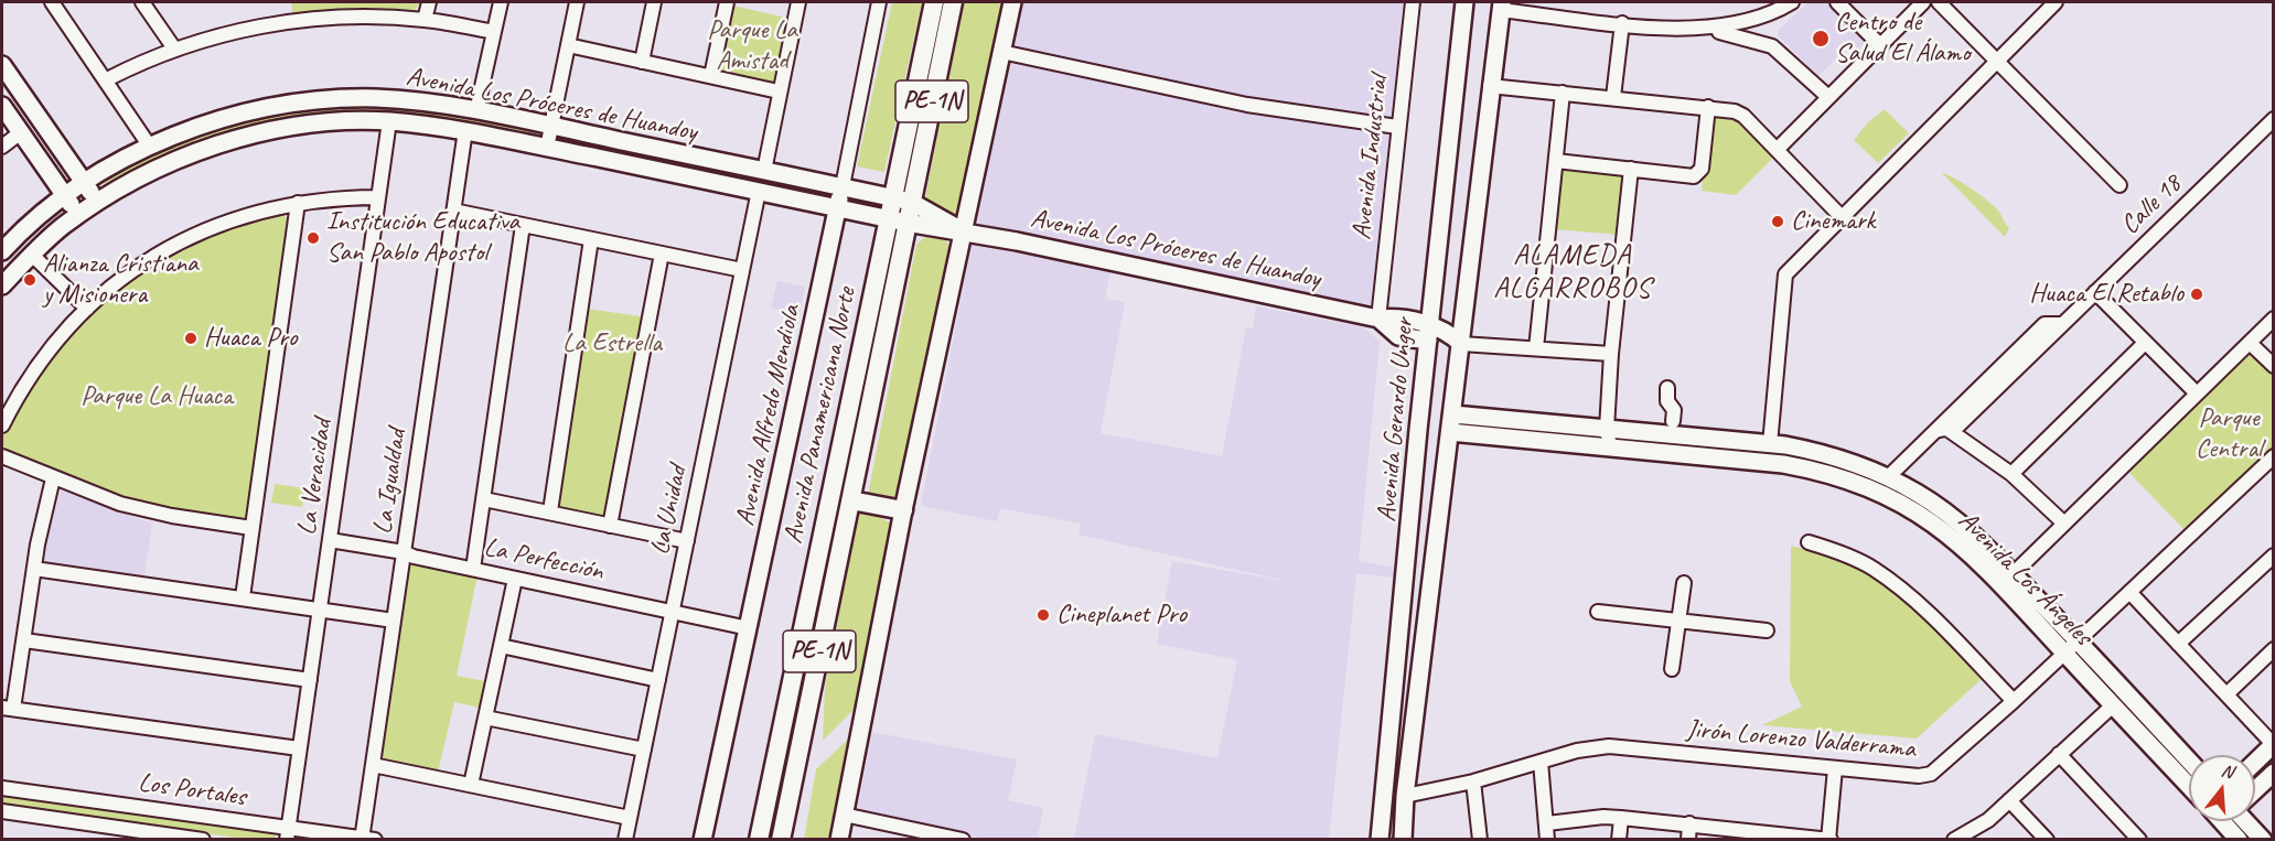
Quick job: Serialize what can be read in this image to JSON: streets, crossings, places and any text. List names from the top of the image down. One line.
{"streets":{"highway":["PE-1N","Avenida Panamericana Norte"],"main road":["Avenida Los Próceres de Huandoy","Avenida Alfredo Mendiola","Avenida Gerardo Unger","Avenida Los Ángeles"],"street":["Avenida Industrial","Calle 18","La Veracidad","La Igualdad","La Unidad","La Perfección","Jirón Lorenzo Valderrama","Los Portales"]},"crossings":[["Avenida Los Próceres de Huandoy","Avenida Industrial"],["Avenida Los Próceres de Huandoy","Avenida Alfredo Mendiola"],["Avenida Los Próceres de Huandoy","Avenida Panamericana Norte"],["Avenida Los Próceres de Huandoy","Avenida Gerardo Unger"],["Avenida Los Próceres de Huandoy","La Veracidad"],["Avenida Los Próceres de Huandoy","La Igualdad"],["Avenida Los Próceres de Huandoy","La Unidad"],["Calle 18","Avenida Los Ángeles"],["Avenida Alfredo Mendiola","La Perfección"],["Avenida Gerardo Unger","Avenida Los Ángeles"],["Avenida Gerardo Unger","Jirón Lorenzo Valderrama"],["La Veracidad","La Perfección"],["La Veracidad","Los Portales"],["La Igualdad","La Perfección"],["La Igualdad","Los Portales"],["La Unidad","La Perfección"],["Avenida Los Ángeles","Jirón Lorenzo Valderrama"]],"districts":["ALAMEDA ALGARROBOS"],"parks":["Parque La Amistad","La Estrella","Parque La Huaca","Parque Central"],"places":["Centro de Salud El Álamo","Cinemark","Institución Educativa San Pablo Apostol","Alianza Cristiana y Misionera","Huaca El Retablo","Huaca Pro","Cineplanet Pro"],"north":"top"}
